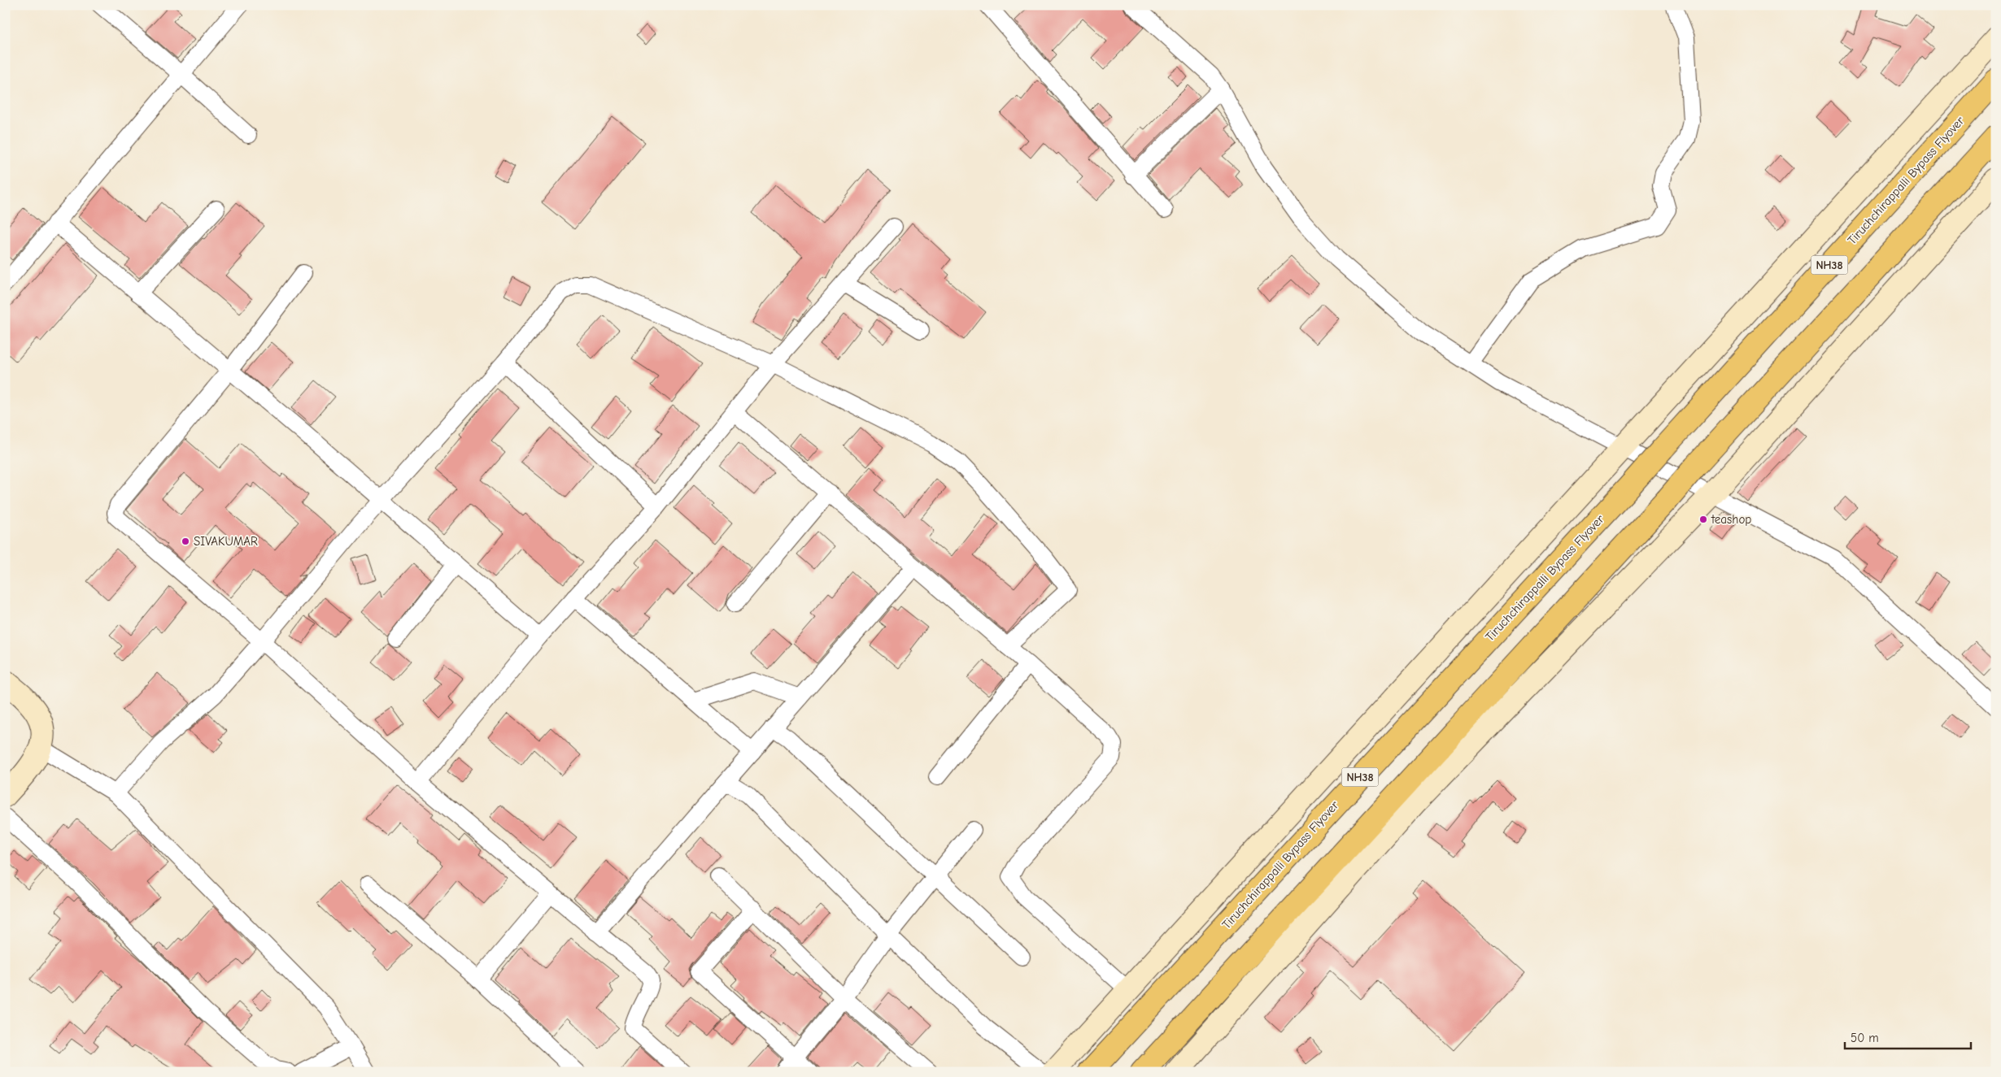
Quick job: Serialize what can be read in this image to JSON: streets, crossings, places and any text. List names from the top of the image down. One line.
{"streets":{"highway":["Tiruchchirappalli Bypass Flyover","NH38"]},"places":["teashop","SIVAKUMAR"],"scale_bar":"50 m"}
